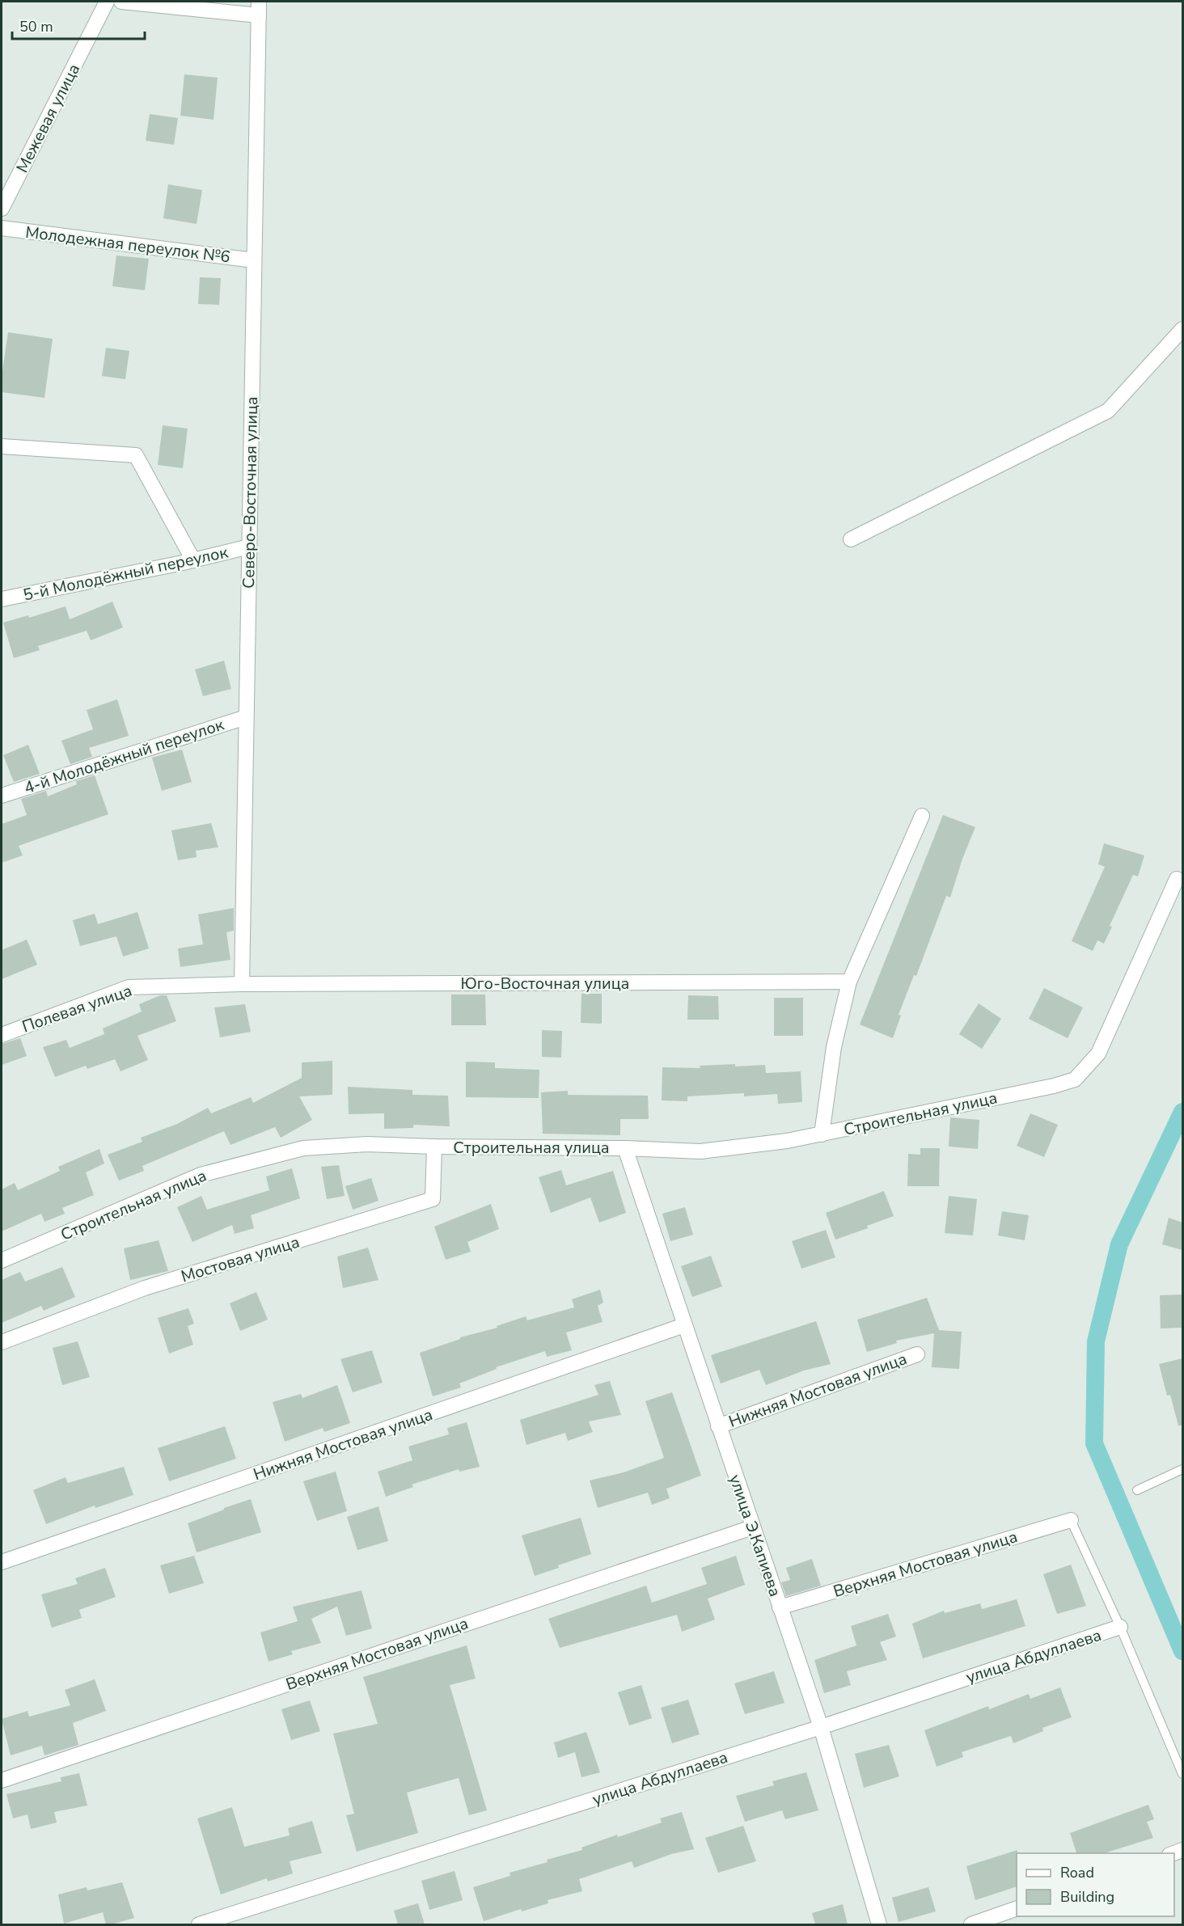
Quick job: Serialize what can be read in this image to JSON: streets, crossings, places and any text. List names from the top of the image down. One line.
{"streets":{"street":["Межевая улица","Молодежная переулок №6","Северо-Восточная улица","5-й Молодёжный переулок","4-й Молодёжный переулок","Юго-Восточная улица","Полевая улица","Строительная улица","Мостовая улица","Нижняя Мостовая улица","улица Э.Капиева","Верхняя Мостовая улица","улица Абдуллаева"]},"crossings":[["Молодежная переулок №6","Северо-Восточная улица"],["Северо-Восточная улица","5-й Молодёжный переулок"],["Северо-Восточная улица","4-й Молодёжный переулок"],["Северо-Восточная улица","Юго-Восточная улица"],["Северо-Восточная улица","Полевая улица"],["Юго-Восточная улица","Полевая улица"],["Строительная улица","Мостовая улица"],["Строительная улица","улица Э.Капиева"],["Нижняя Мостовая улица","улица Э.Капиева"],["улица Э.Капиева","Верхняя Мостовая улица"],["улица Э.Капиева","улица Абдуллаева"]],"legend":["Road","Building"],"scale_bar":"50 m"}
